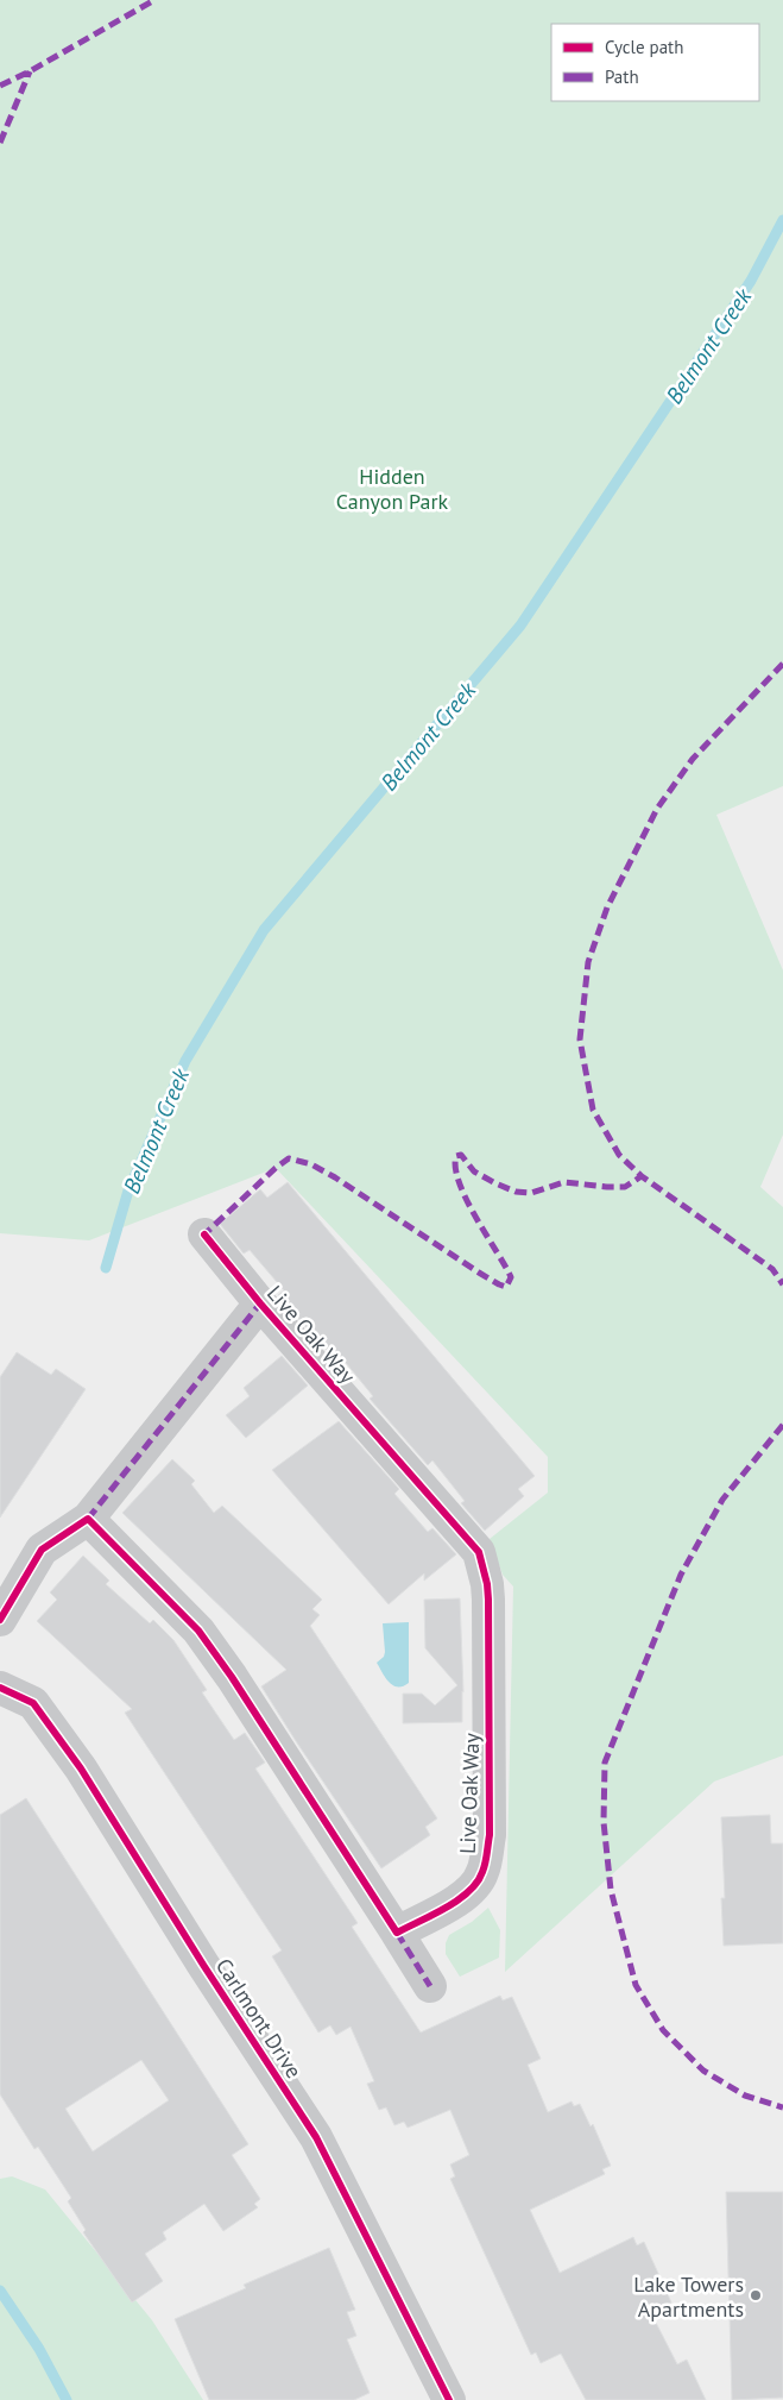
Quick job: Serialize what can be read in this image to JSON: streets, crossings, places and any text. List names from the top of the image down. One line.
{"streets":{"street":["Live Oak Way","Carlmont Drive"]},"water":["Belmont Creek"],"parks":["Hidden Canyon Park"],"places":["Lake Towers Apartments"],"legend":["Cycle path","Path"]}
